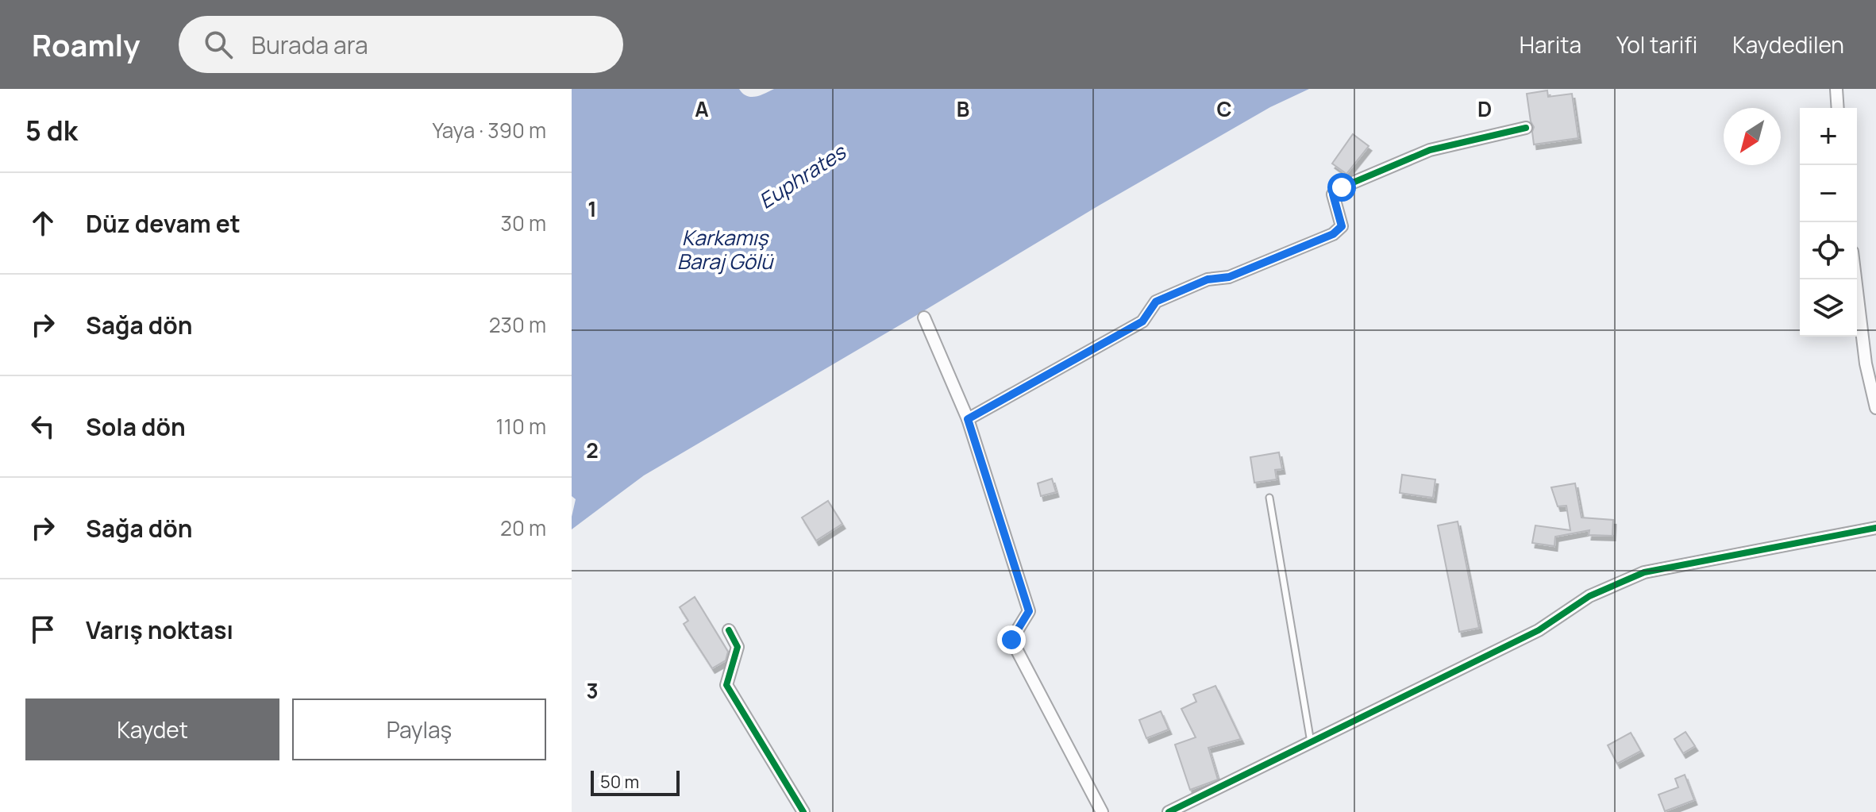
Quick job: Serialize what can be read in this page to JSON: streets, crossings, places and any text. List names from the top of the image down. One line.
{"water":["Euphrates","Karkamış Baraj Gölü"],"scale_bar":"50 m","north":"bottom left","page":{"header":"Roamly","search":"Burada ara","nav":["Harita","Yol tarifi","Kaydedilen"],"heading":["5 dk","Yaya · 390 m"],"map_buttons":["+","−"],"list":[["Düz devam et","30 m"],["Sağa dön","230 m"],["Sola dön","110 m"],["Sağa dön","20 m"],"Varış noktası"],"buttons":["Kaydet","Paylaş"],"scale":"50 m"},"grid":{"columns":["A","B","C","D"],"rows":["1","2","3"]}}
